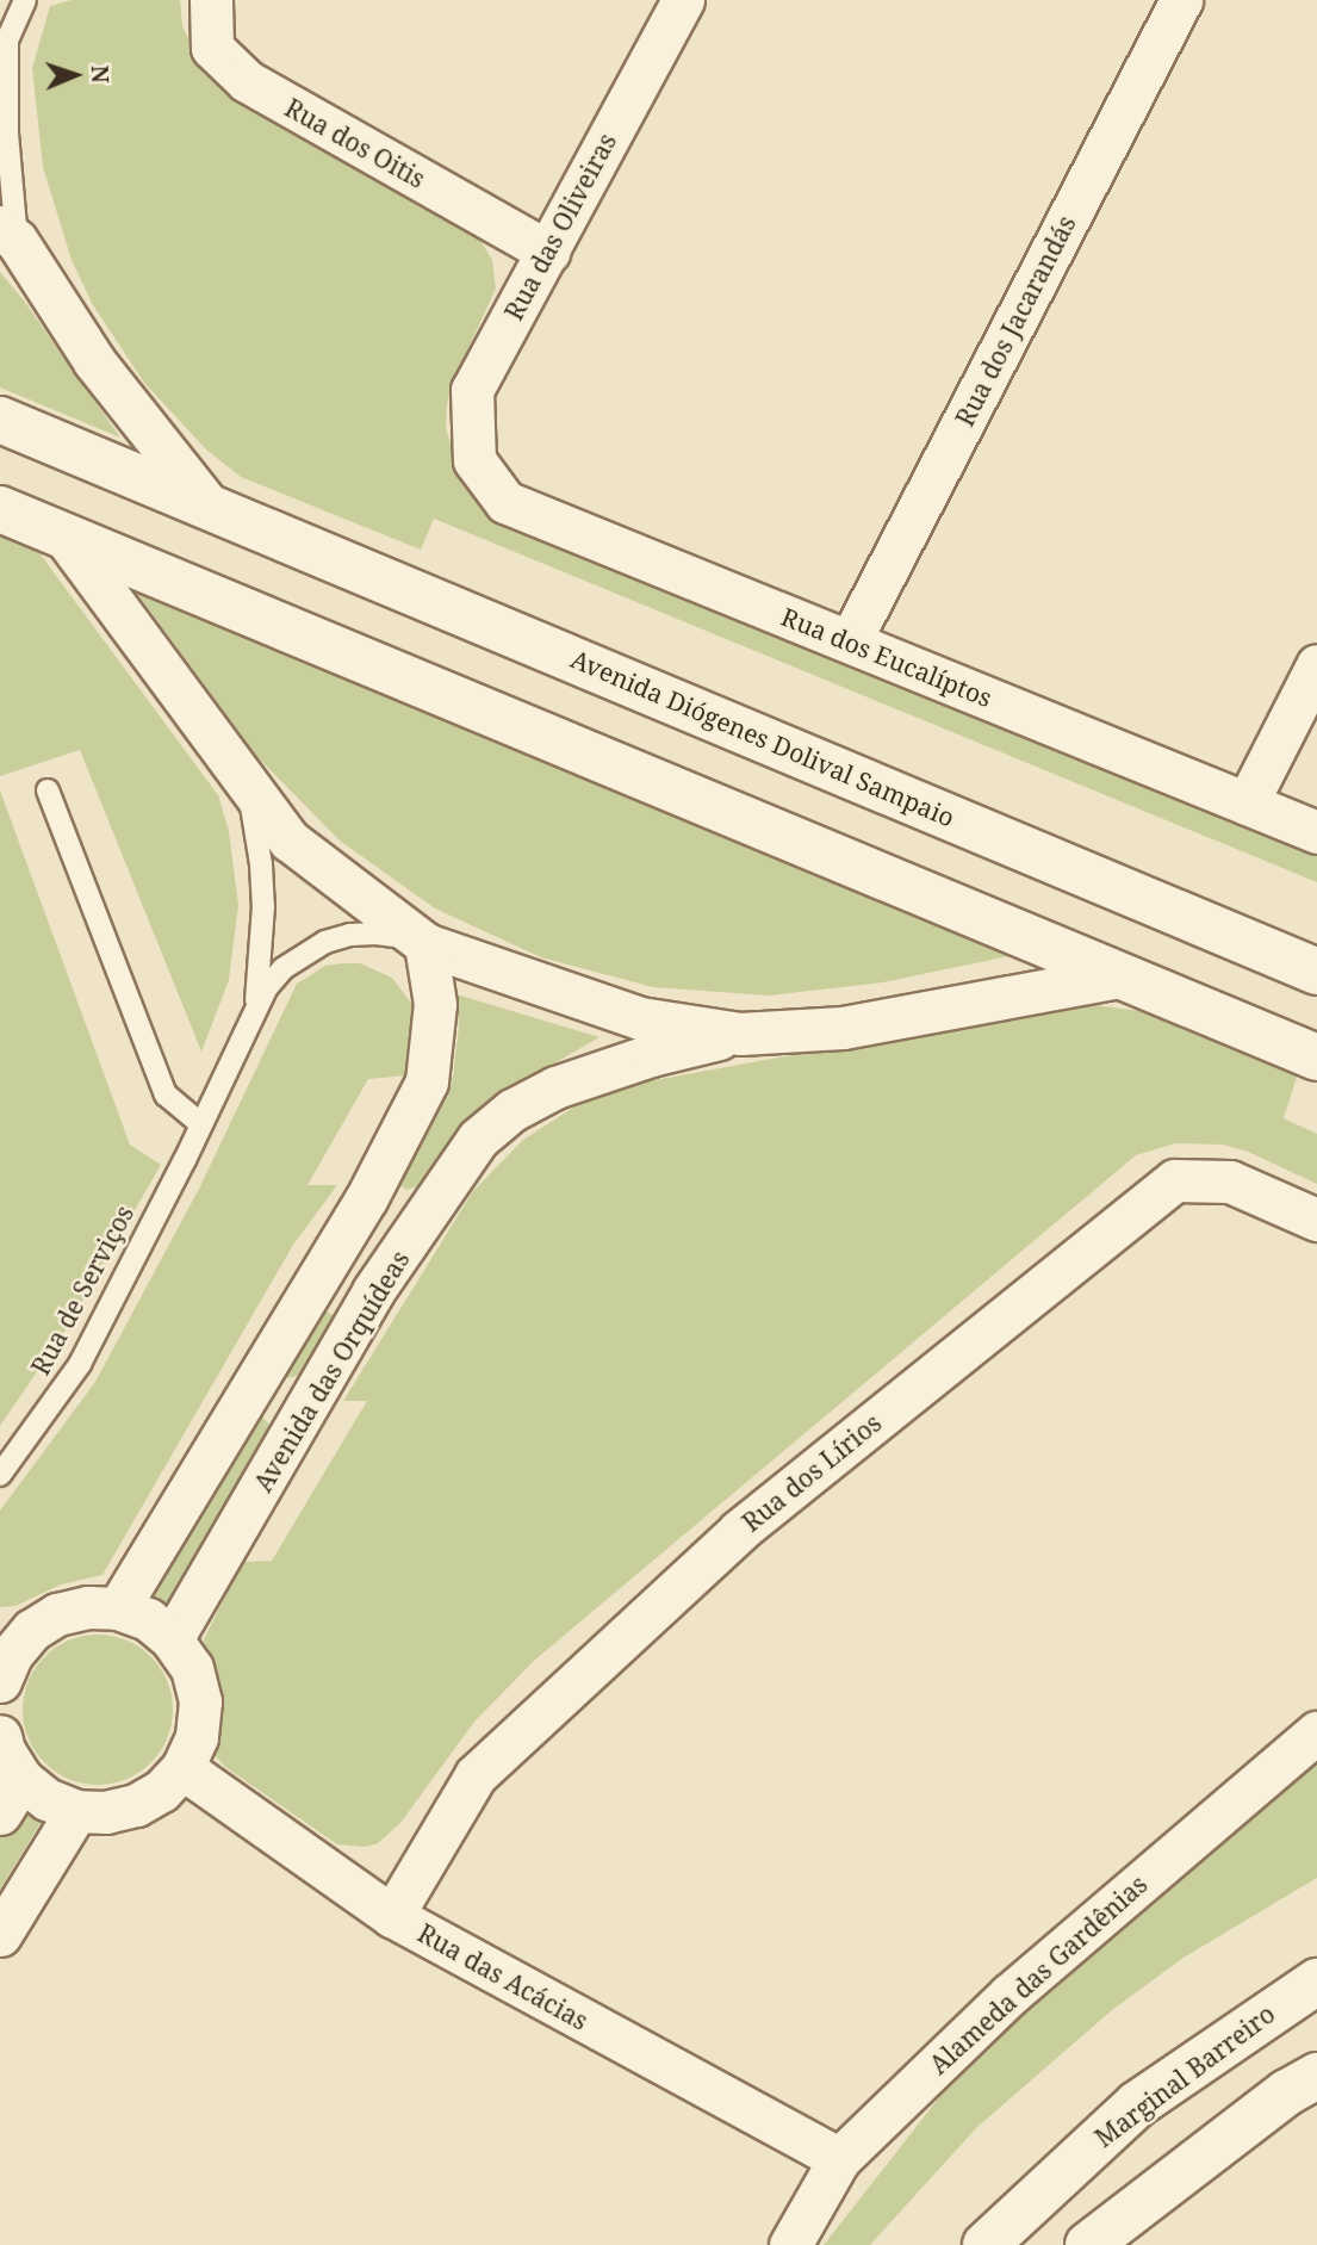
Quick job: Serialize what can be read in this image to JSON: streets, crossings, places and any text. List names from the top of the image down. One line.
{"streets":{"street":["Rua dos Oitis","Rua das Oliveiras","Rua dos Jacarandás","Rua dos Eucalíptos","Avenida Diógenes Dolival Sampaio","Avenida das Orquídeas","Rua dos Lírios","Alameda das Gardênias","Rua das Acácias","Marginal Barreiro"],"lane":["Rua de Serviços"]},"crossings":[["Rua dos Oitis","Rua das Oliveiras"],["Rua das Oliveiras","Rua dos Eucalíptos"],["Rua dos Jacarandás","Rua dos Eucalíptos"],["Rua dos Lírios","Rua das Acácias"],["Alameda das Gardênias","Rua das Acácias"]],"north":"right"}
